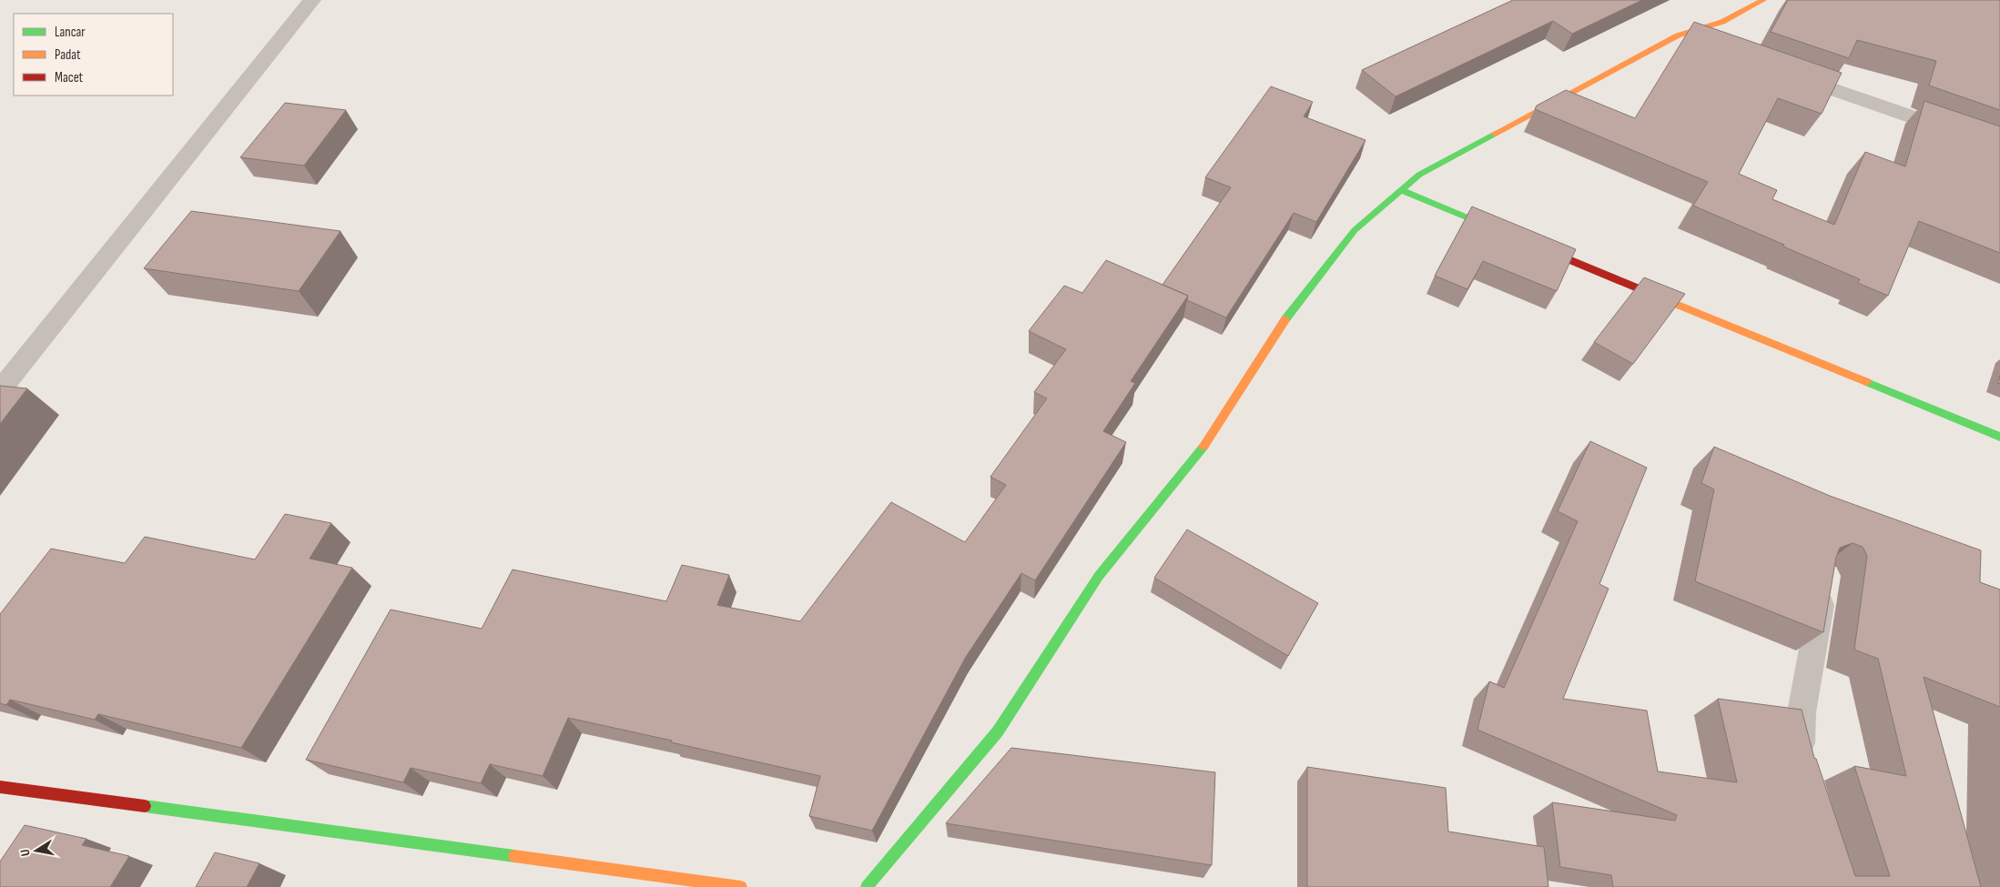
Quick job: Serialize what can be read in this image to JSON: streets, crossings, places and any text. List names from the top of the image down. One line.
{"legend":["Lancar","Padat","Macet"],"north":"left"}
